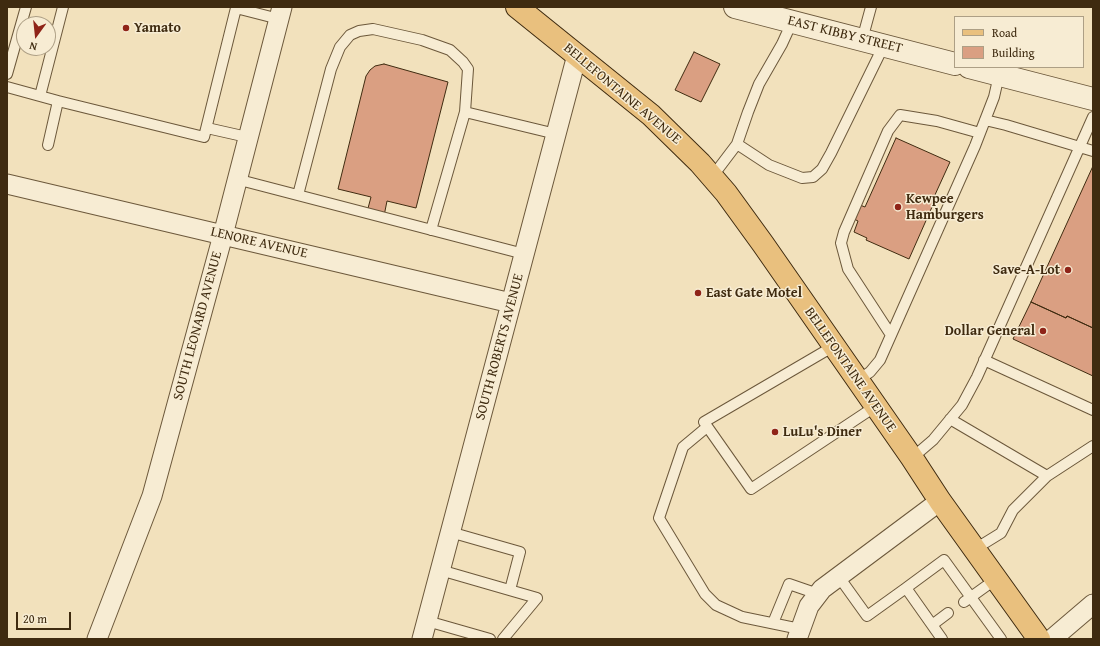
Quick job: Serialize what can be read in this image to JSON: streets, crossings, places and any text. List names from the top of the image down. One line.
{"streets":{"main road":["BELLEFONTAINE AVENUE"],"street":["EAST KIBBY STREET","LENORE AVENUE","SOUTH LEONARD AVENUE","SOUTH ROBERTS AVENUE"]},"crossings":[["BELLEFONTAINE AVENUE","SOUTH ROBERTS AVENUE"],["LENORE AVENUE","SOUTH LEONARD AVENUE"],["LENORE AVENUE","SOUTH ROBERTS AVENUE"]],"places":["Yamato","Kewpee Hamburgers","Save-A-Lot","East Gate Motel","Dollar General","LuLu's Diner"],"legend":["Road","Building"],"scale_bar":"20 m","north":"bottom"}
